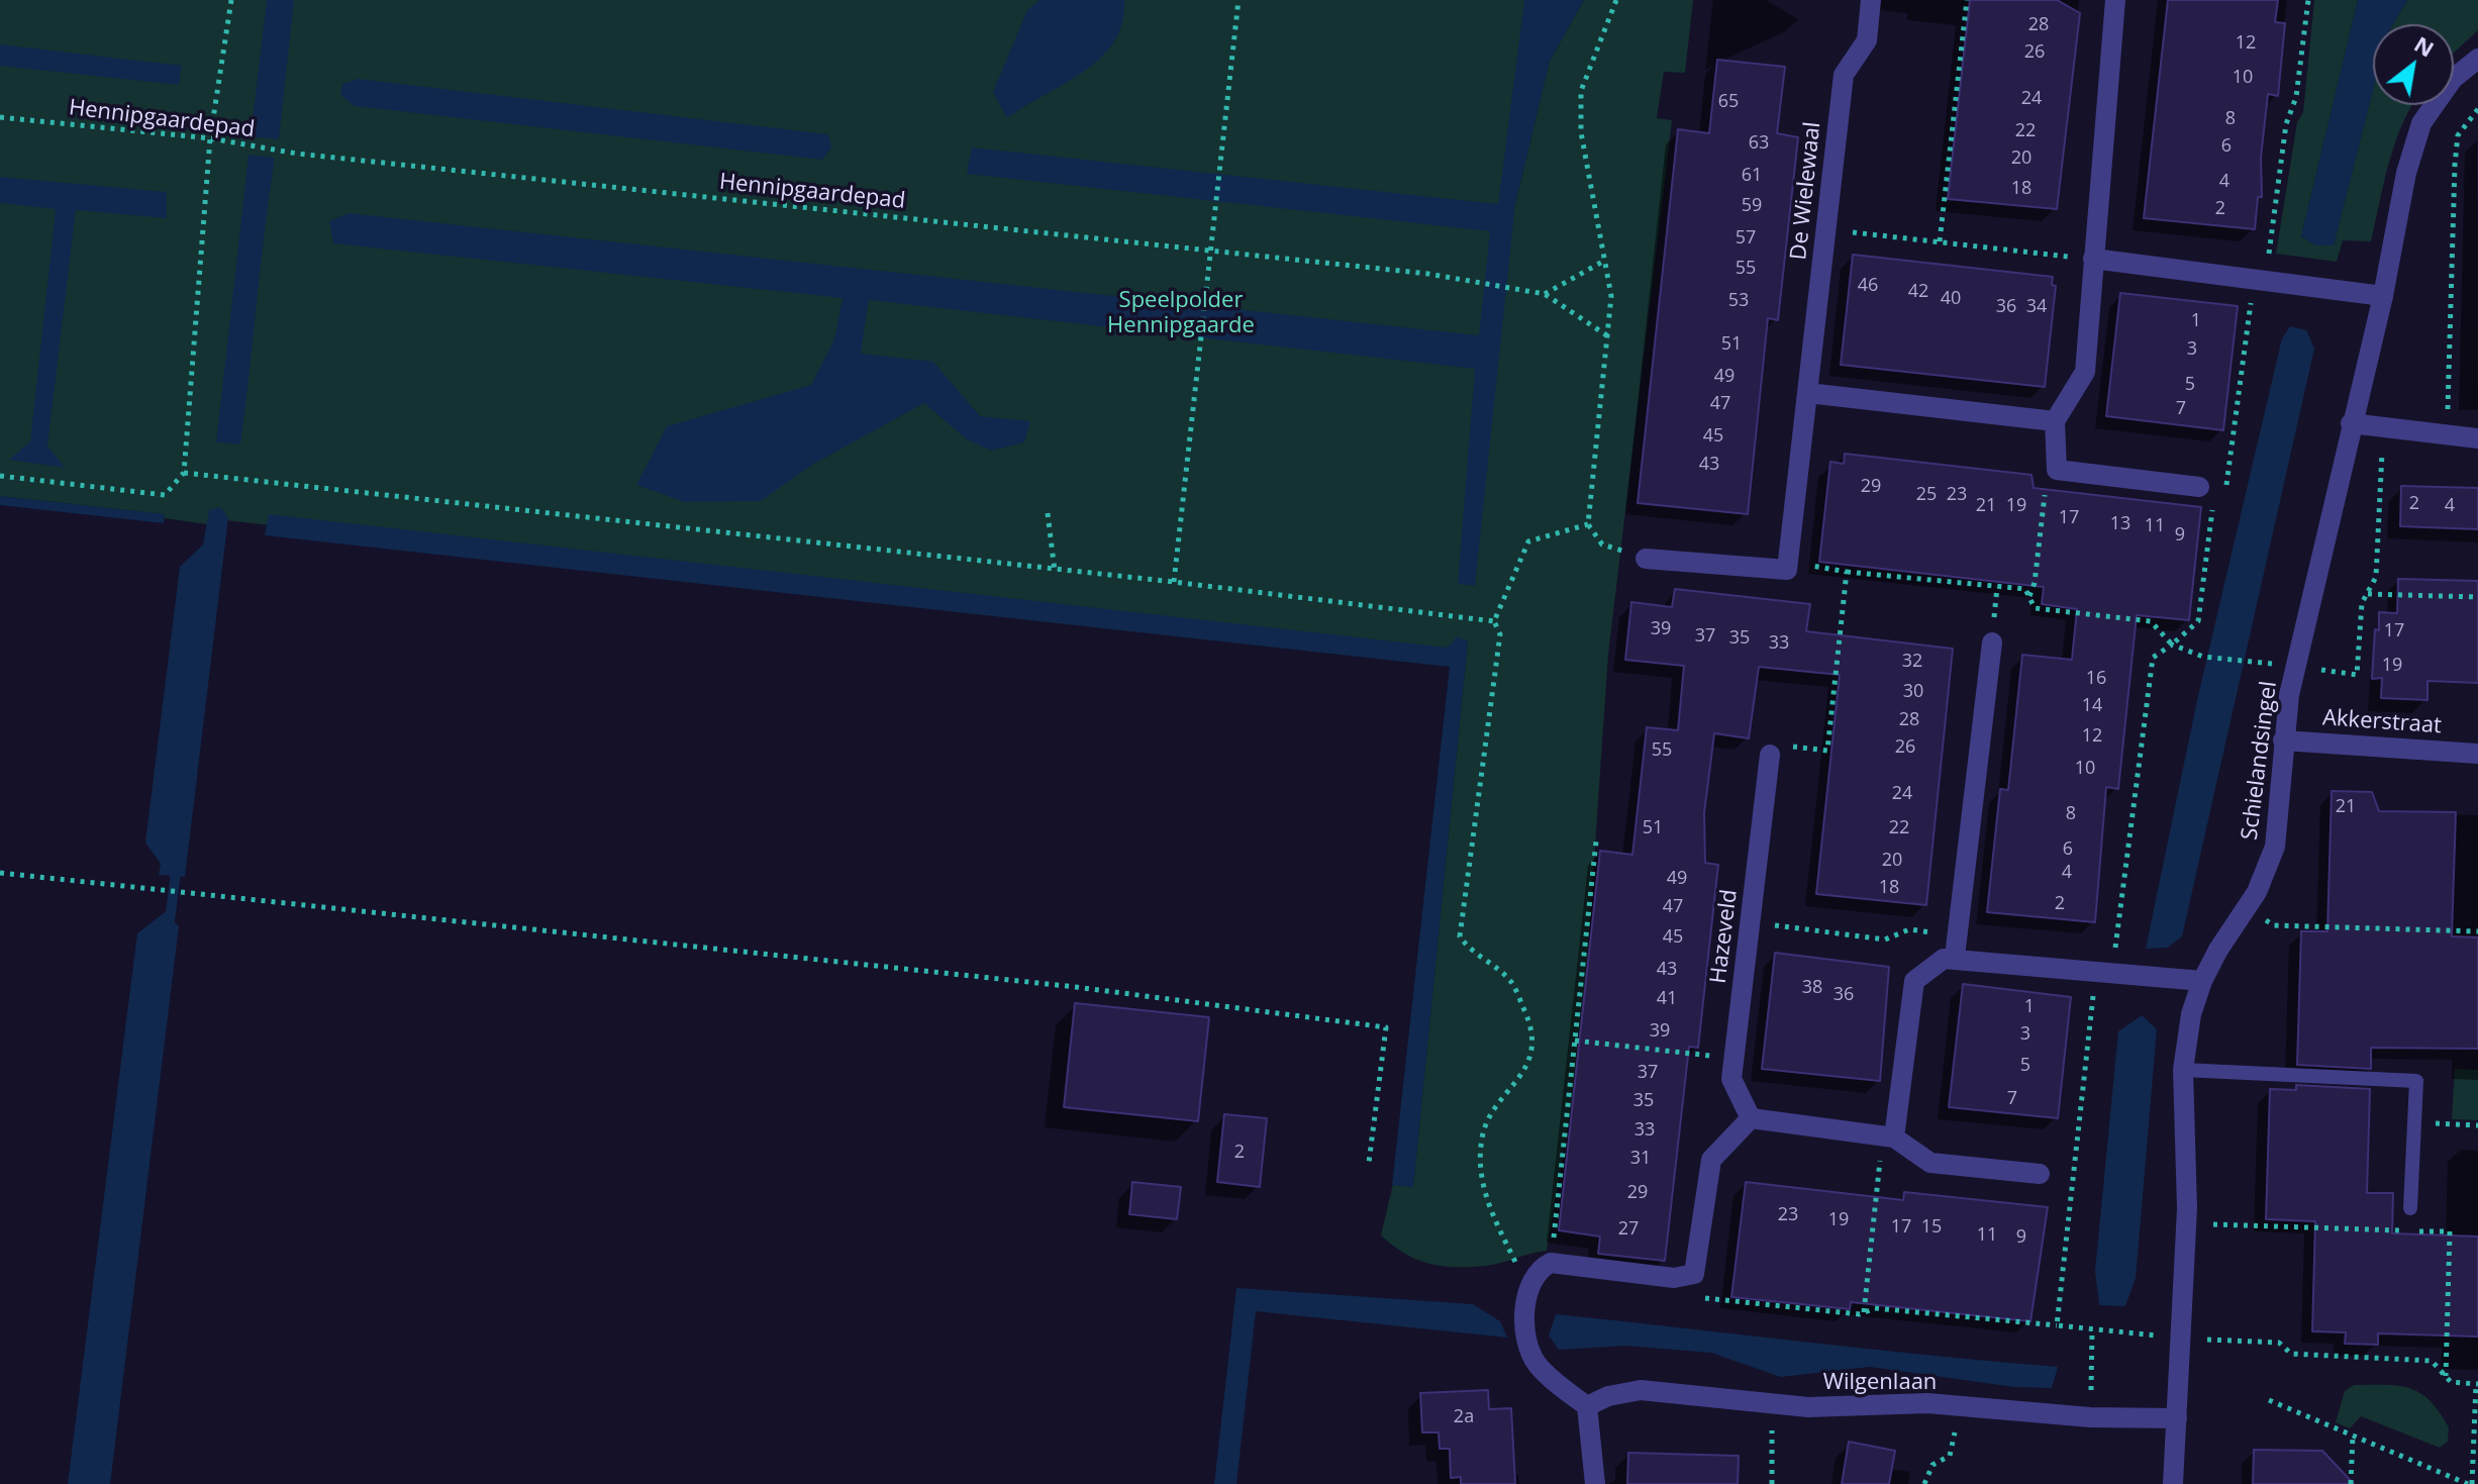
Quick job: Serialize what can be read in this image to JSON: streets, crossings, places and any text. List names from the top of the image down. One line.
{"streets":{"street":["De Wielewaal","Akkerstraat","Schielandsingel","Hazeveld","Wilgenlaan"],"path":["Hennipgaardepad"]},"crossings":[["Akkerstraat","Schielandsingel"],["Schielandsingel","Wilgenlaan"]],"parks":["Speelpolder Hennipgaarde"],"house_numbers":["28","12","26","10","24","65","8","22","63","6","20","61","4","18","59","2","57","55","46","42","40","53","36","34","1","51","3","49","5","47","7","45","43","29","25","23","2","21","19","4","17","13","11","9","39","17","37","35","33","32","19","16","30","14","28","12","26","55","10","24","21","8","51","22","6","20","4","49","18","2","47","45","43","38","36","41","1","39","3","5","37","7","35","33","2","31","29","23","19","17","15","27","11","9","2a"],"north":"top right"}
